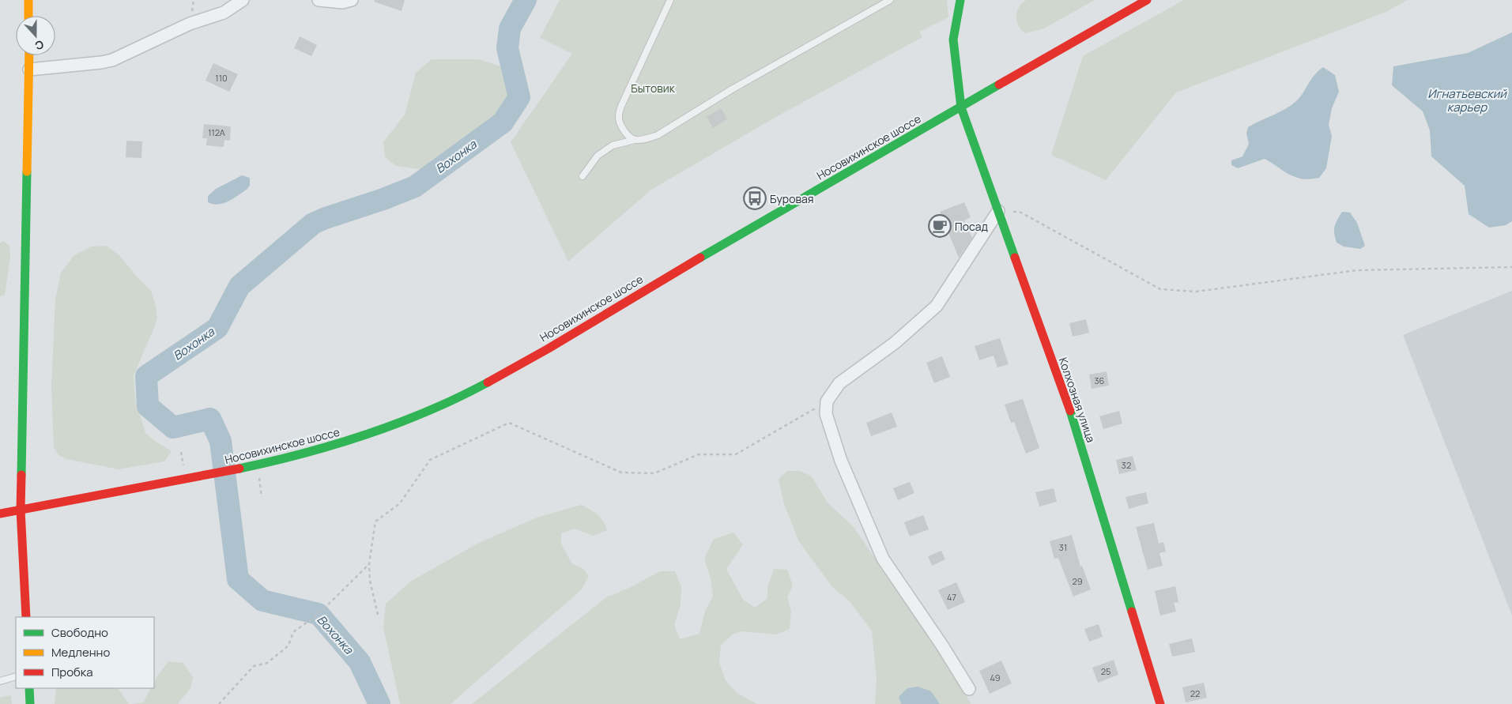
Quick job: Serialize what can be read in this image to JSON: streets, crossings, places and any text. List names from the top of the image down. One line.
{"streets":{"main road":["Носовихинское шоссе","Колхозная улица"]},"crossings":[["Носовихинское шоссе","Колхозная улица"]],"water":["Игнатьевский карьер","Вохонка"],"parks":["Бытовик"],"places":{"bus stop":["Буровая"],"cafe":["Посад"]},"house_numbers":["110","112А","36","32","31","29","47","25","49","22"],"legend":["Свободно","Медленно","Пробка"],"north":"bottom"}
